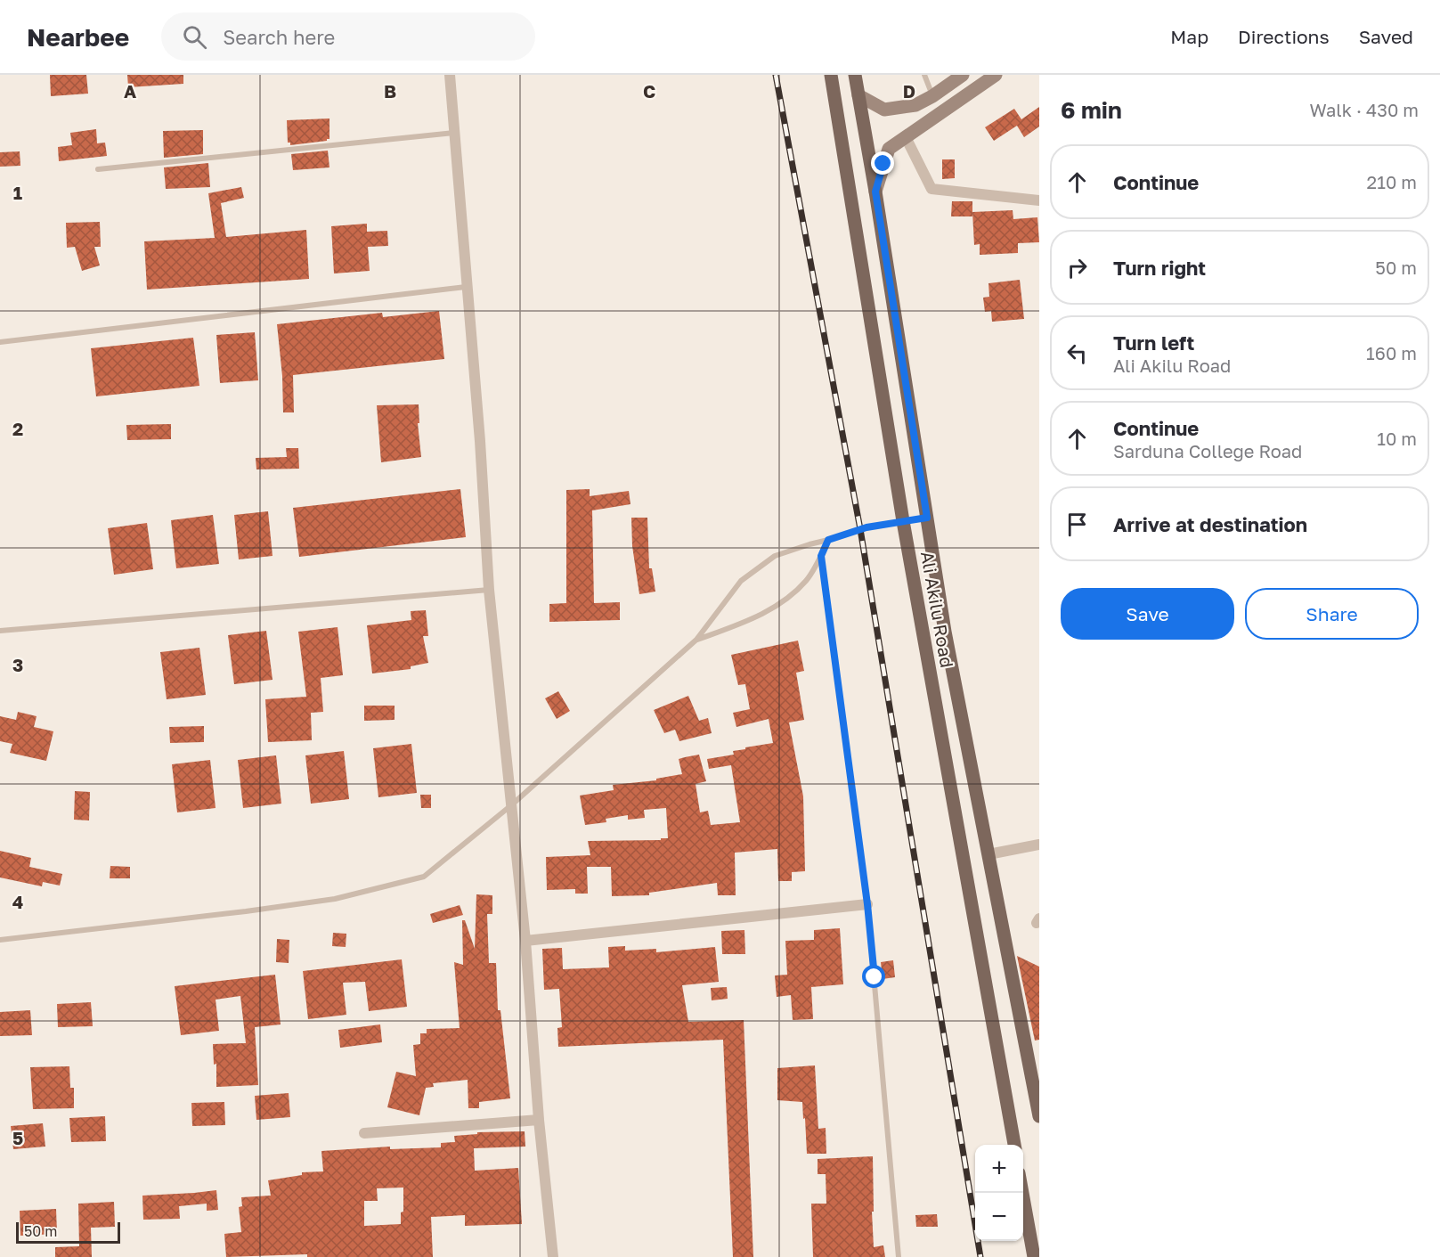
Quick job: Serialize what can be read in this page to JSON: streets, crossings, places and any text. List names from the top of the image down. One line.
{"streets":{"main road":["Ali Akilu Road"]},"scale_bar":"50 m","page":{"header":"Nearbee","search":"Search here","nav":["Map","Directions","Saved"],"heading":["6 min","Walk · 430 m"],"list":[["Continue","210 m"],["Turn right","50 m"],["Turn left","Ali Akilu Road","160 m"],["Continue","Sarduna College Road","10 m"],"Arrive at destination"],"buttons":["Save","Share"],"map_buttons":["+","−"],"scale":"50 m"},"grid":{"columns":["A","B","C","D"],"rows":["1","2","3","4","5"]}}
